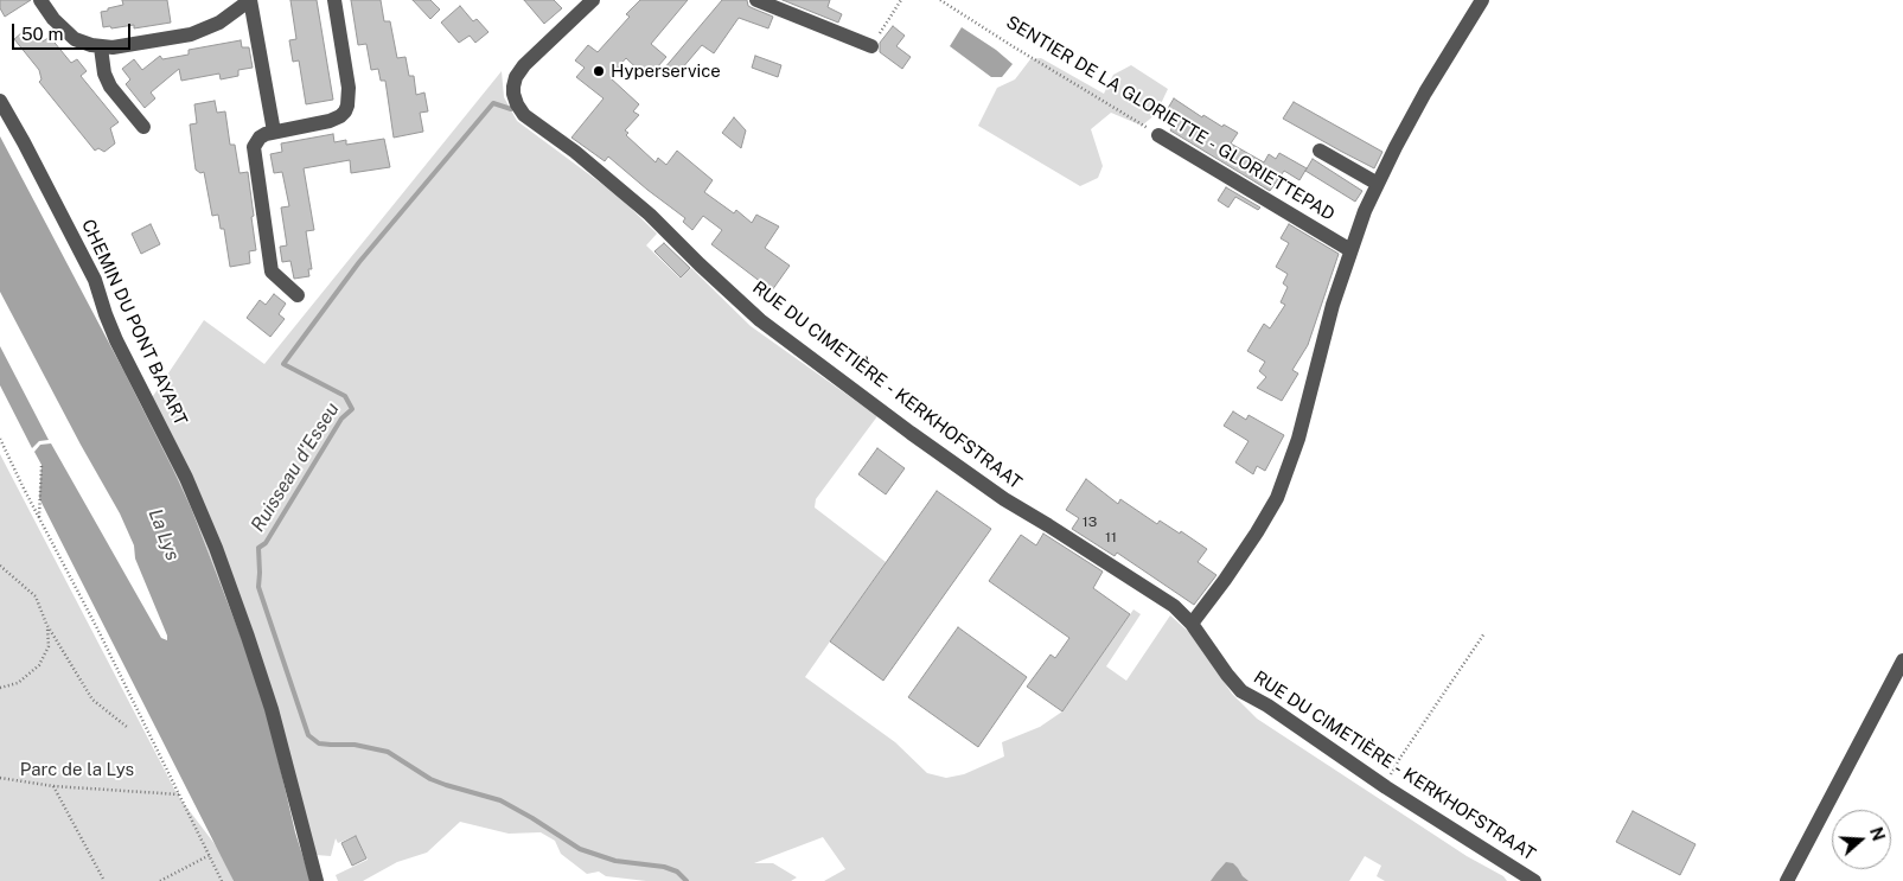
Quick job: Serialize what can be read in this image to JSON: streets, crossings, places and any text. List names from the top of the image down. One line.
{"streets":{"street":["SENTIER DE LA GLORIETTE - GLORIETTEPAD","CHEMIN DU PONT BAYART","RUE DU CIMETIÈRE - KERKHOFSTRAAT"]},"water":["Ruisseau d'Esseu","La Lys"],"parks":["Parc de la Lys"],"places":["Hyperservice"],"house_numbers":["13","11"],"scale_bar":"50 m","north":"right"}
